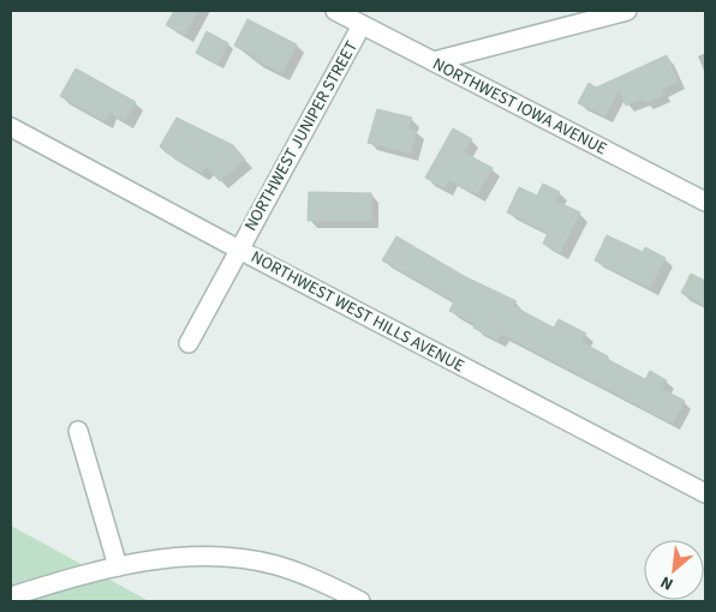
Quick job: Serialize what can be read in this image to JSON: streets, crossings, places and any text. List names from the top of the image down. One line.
{"streets":{"street":["NORTHWEST IOWA AVENUE","NORTHWEST JUNIPER STREET","NORTHWEST WEST HILLS AVENUE"]},"crossings":[["NORTHWEST IOWA AVENUE","NORTHWEST JUNIPER STREET"],["NORTHWEST JUNIPER STREET","NORTHWEST WEST HILLS AVENUE"]],"north":"bottom left"}
